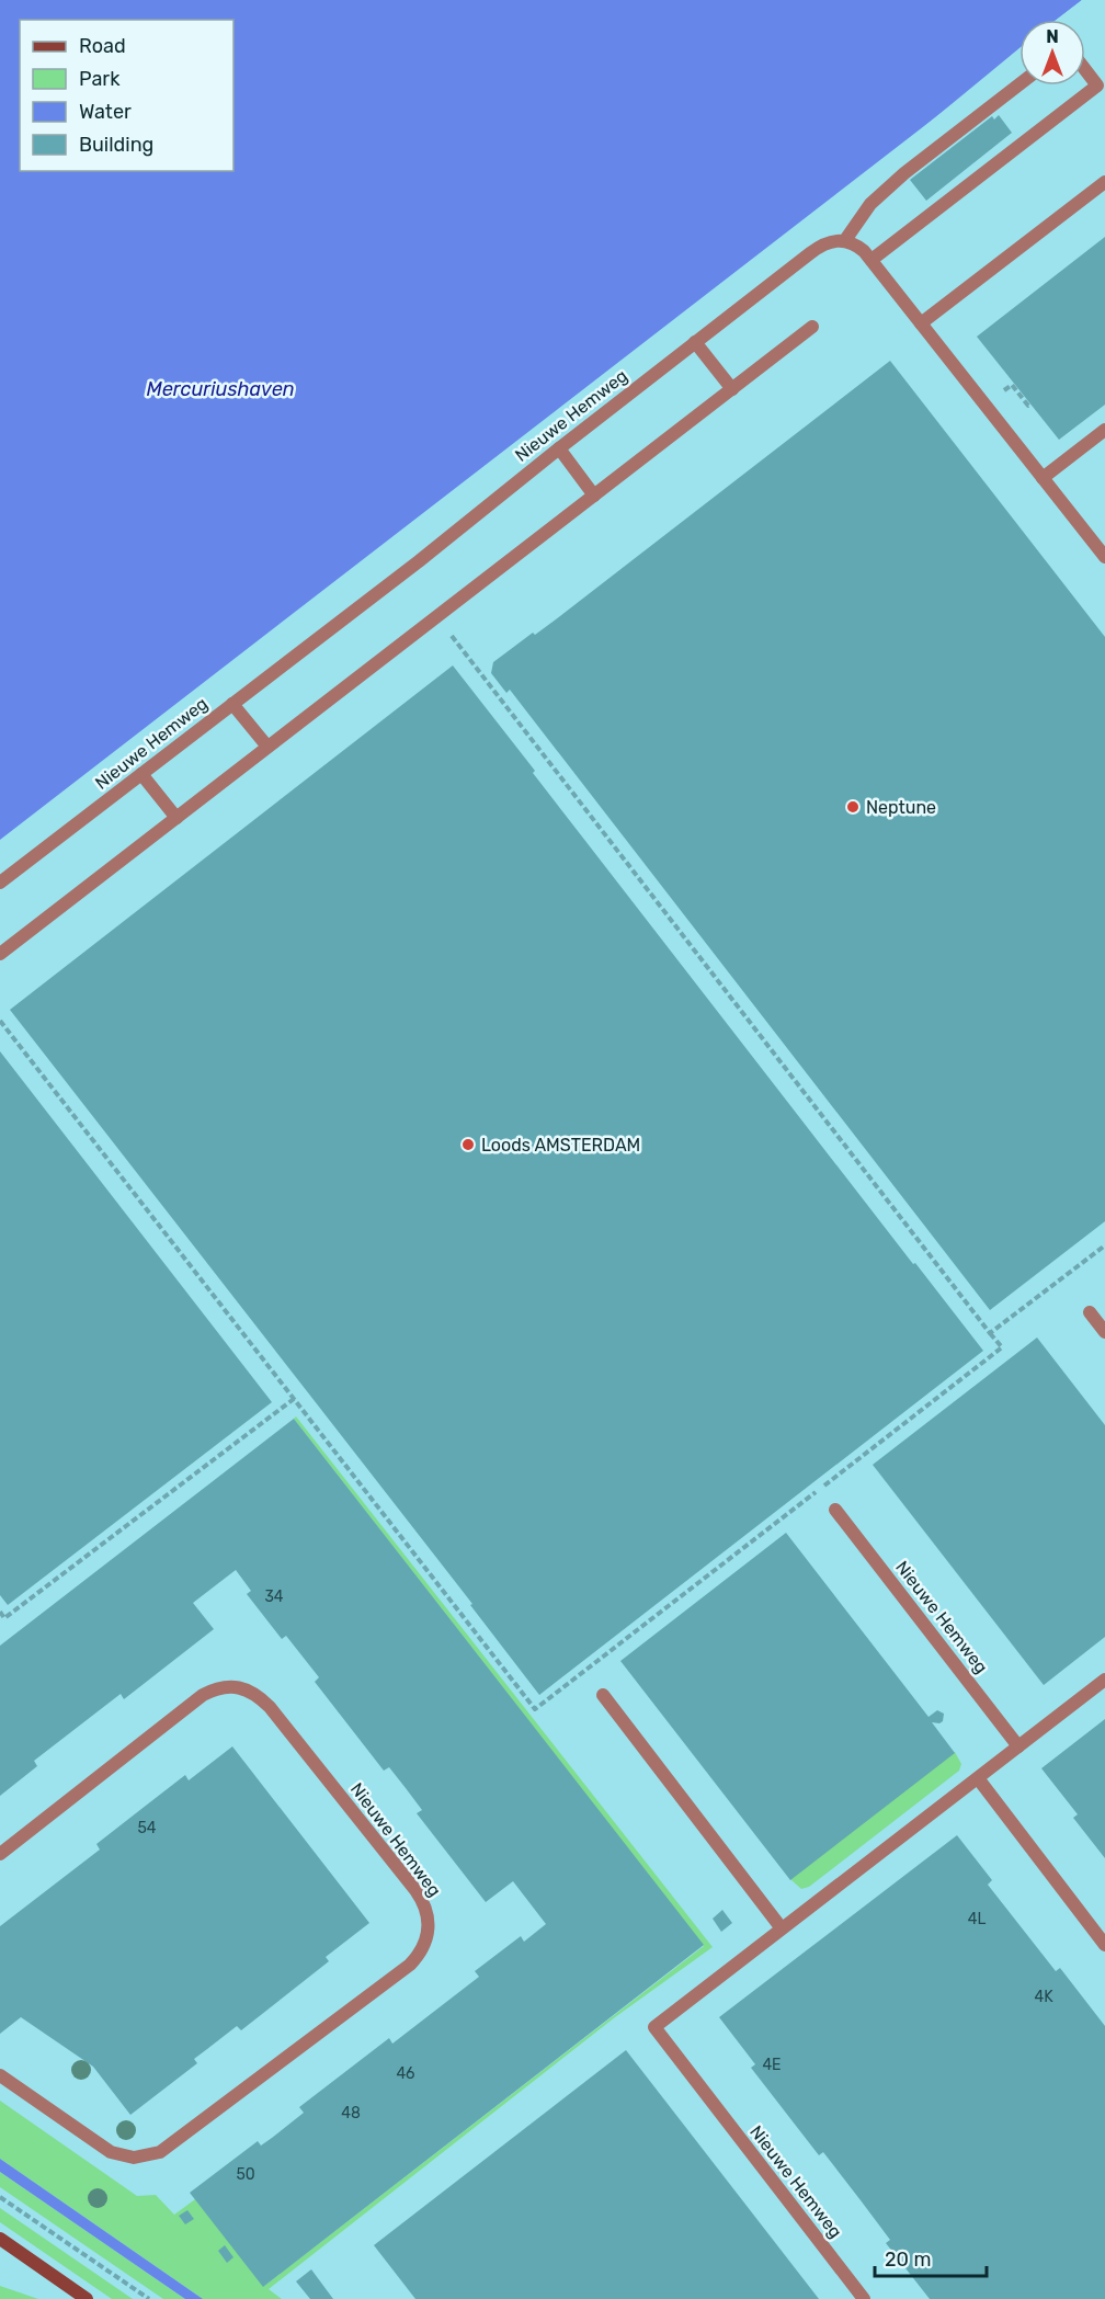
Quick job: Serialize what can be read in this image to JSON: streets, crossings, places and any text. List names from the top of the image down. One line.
{"streets":{"street":["Nieuwe Hemweg"]},"water":["Mercuriushaven"],"places":["Neptune","Loods AMSTERDAM"],"house_numbers":["34","54","4L","4K","4E","46","48","50"],"legend":["Road","Park","Water","Building"],"scale_bar":"20 m","north":"top"}
